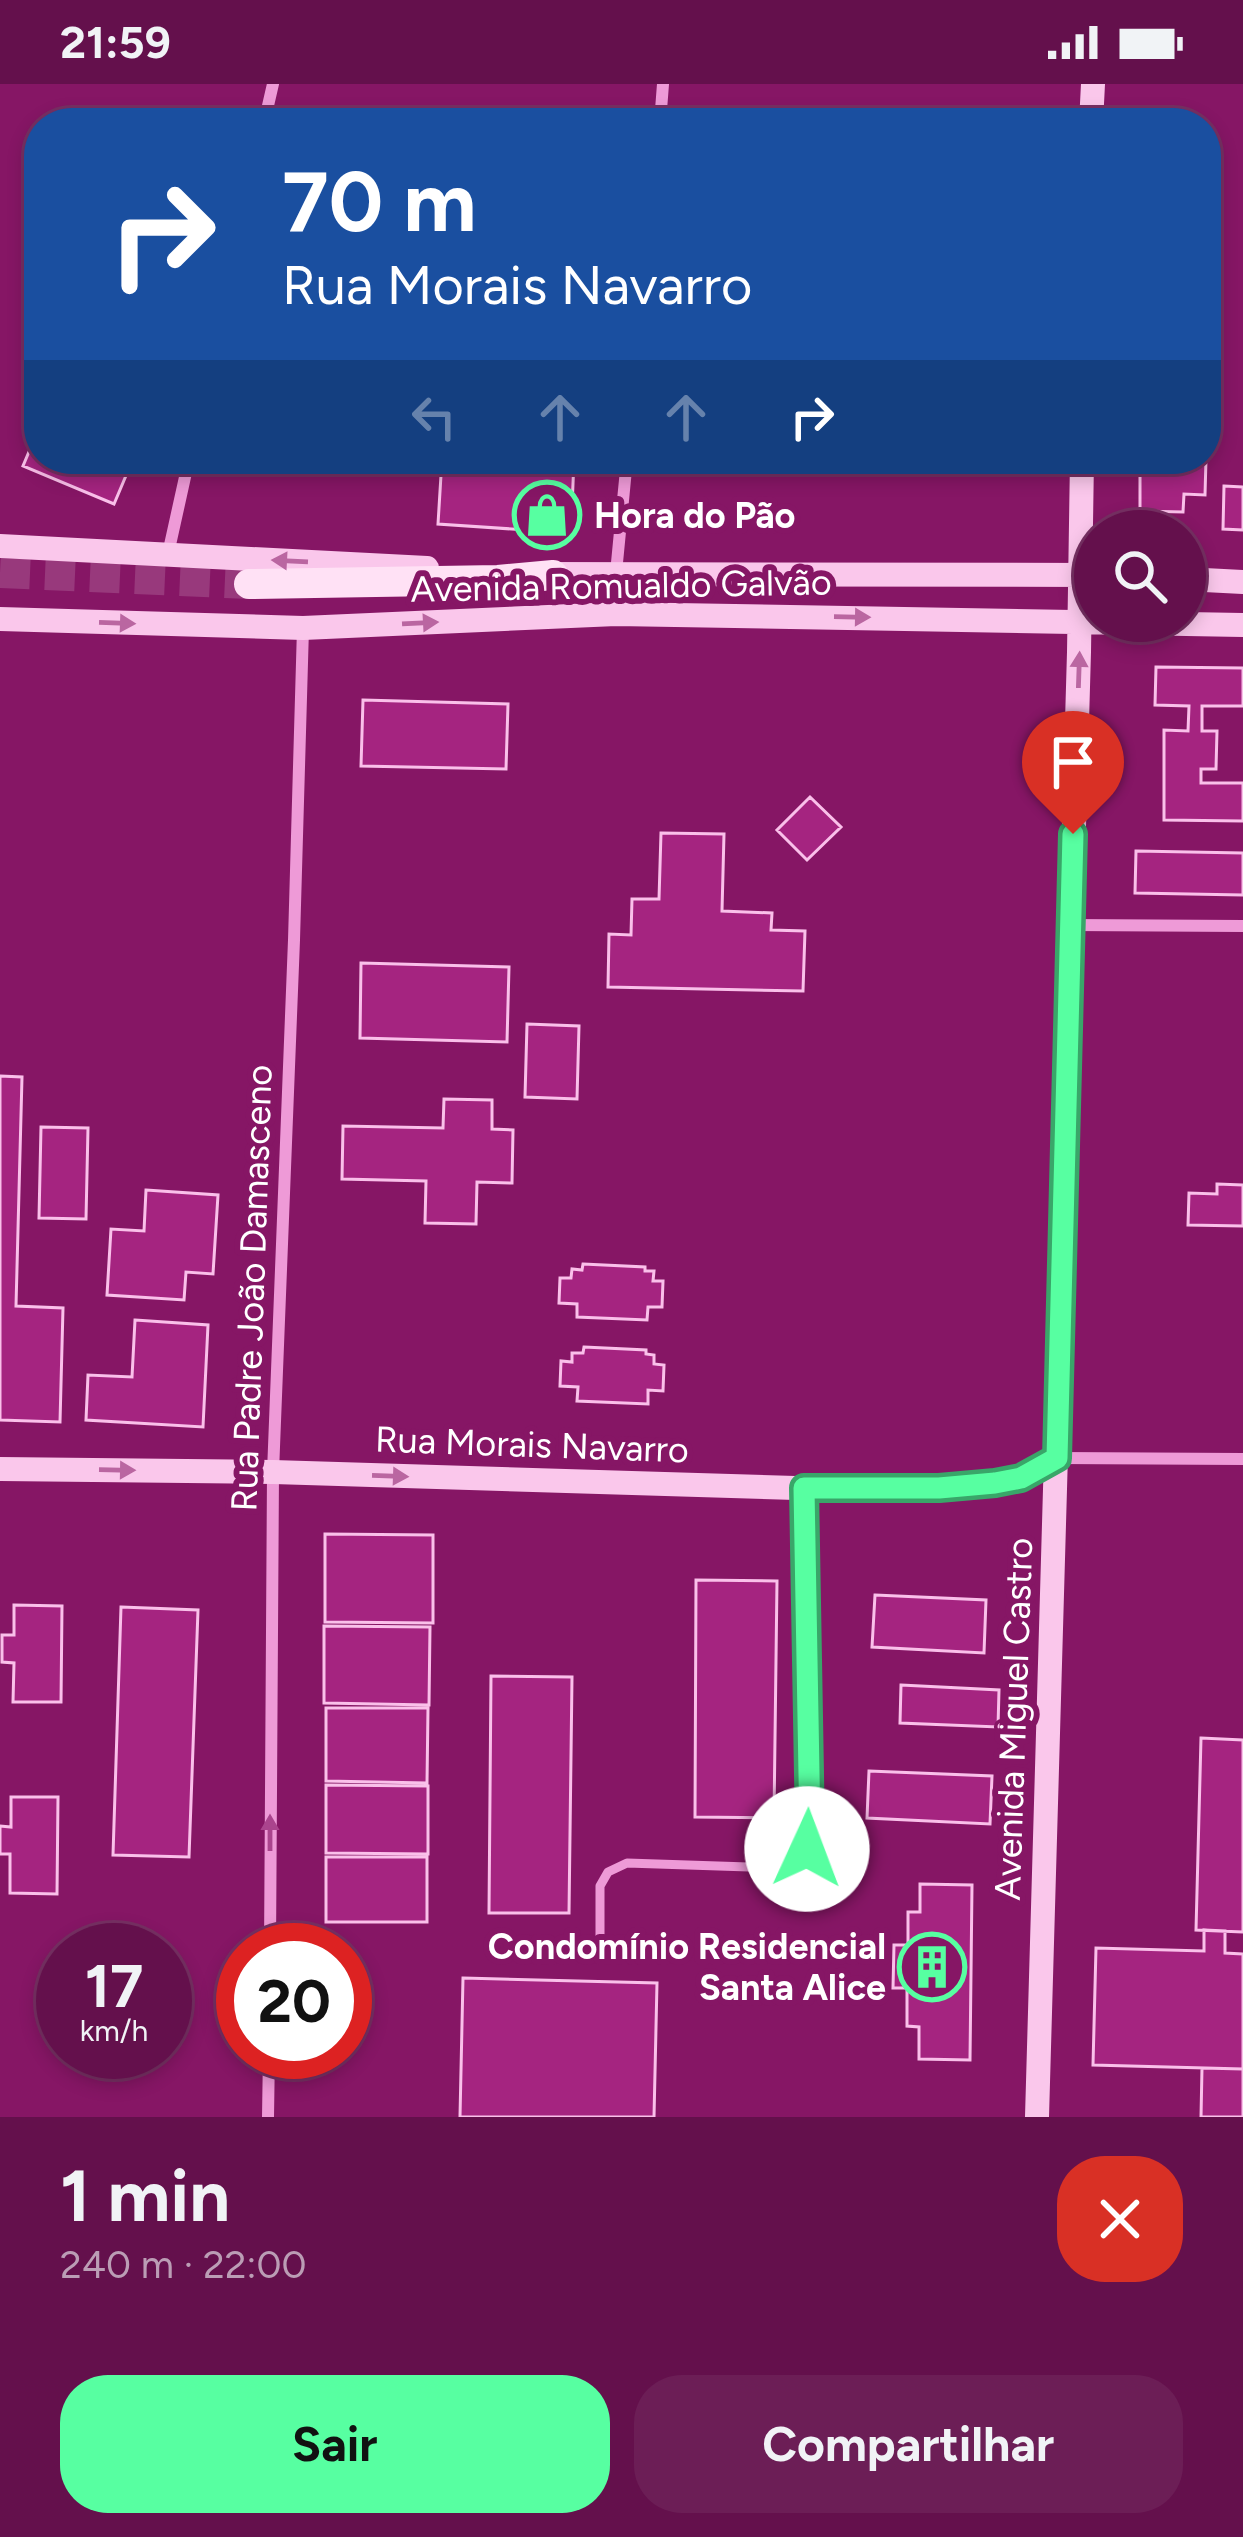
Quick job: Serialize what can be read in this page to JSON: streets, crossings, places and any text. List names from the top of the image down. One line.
{"streets":{"main road":["Avenida Romualdo Galvão","Rua Morais Navarro","Avenida Miguel Castro"],"street":["Rua Padre João Damasceno"]},"crossings":[["Avenida Romualdo Galvão","Rua Padre João Damasceno"],["Rua Padre João Damasceno","Rua Morais Navarro"],["Rua Morais Navarro","Avenida Miguel Castro"]],"one_way":["Rua Morais Navarro"],"places":{"shop":["Hora do Pão"],"building":["Condomínio Residencial Santa Alice"]},"page":{"status":"21:59","turn":["70 m","Rua Morais Navarro"],"speed":"17 km/h","limit":"20","heading":["1 min","240 m · 22:00"],"buttons":["Sair","Compartilhar"]}}
